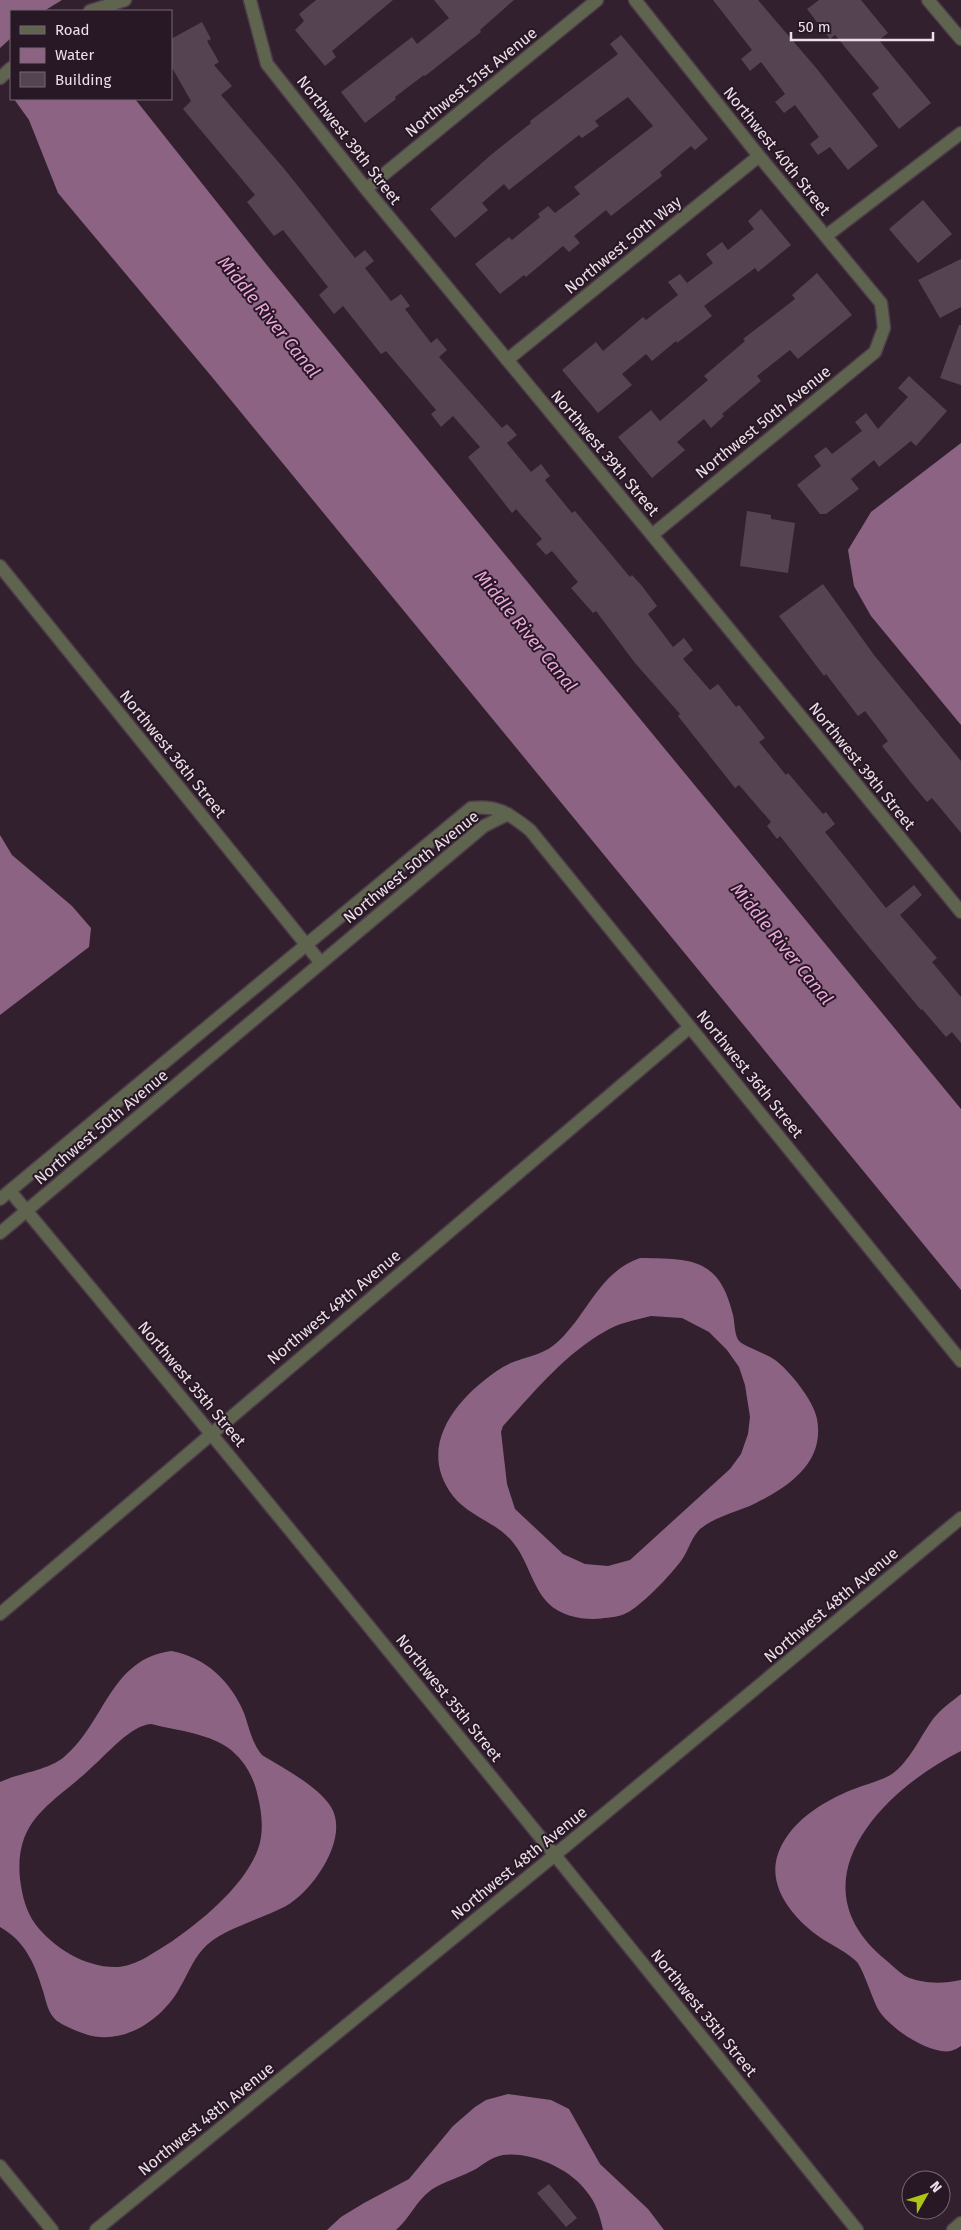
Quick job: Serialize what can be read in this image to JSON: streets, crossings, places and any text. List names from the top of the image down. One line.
{"streets":{"street":["Northwest 51st Avenue","Northwest 39th Street","Northwest 40th Street","Northwest 50th Way","Northwest 50th Avenue","Northwest 36th Street","Northwest 49th Avenue","Northwest 35th Street","Northwest 48th Avenue"]},"crossings":[["Northwest 51st Avenue","Northwest 39th Street"],["Northwest 39th Street","Northwest 50th Way"],["Northwest 39th Street","Northwest 50th Avenue"],["Northwest 40th Street","Northwest 50th Way"],["Northwest 40th Street","Northwest 50th Avenue"],["Northwest 50th Avenue","Northwest 36th Street"],["Northwest 50th Avenue","Northwest 35th Street"],["Northwest 36th Street","Northwest 49th Avenue"],["Northwest 49th Avenue","Northwest 35th Street"],["Northwest 35th Street","Northwest 48th Avenue"]],"water":["Middle River Canal"],"legend":["Road","Water","Building"],"scale_bar":"50 m","north":"top right"}
